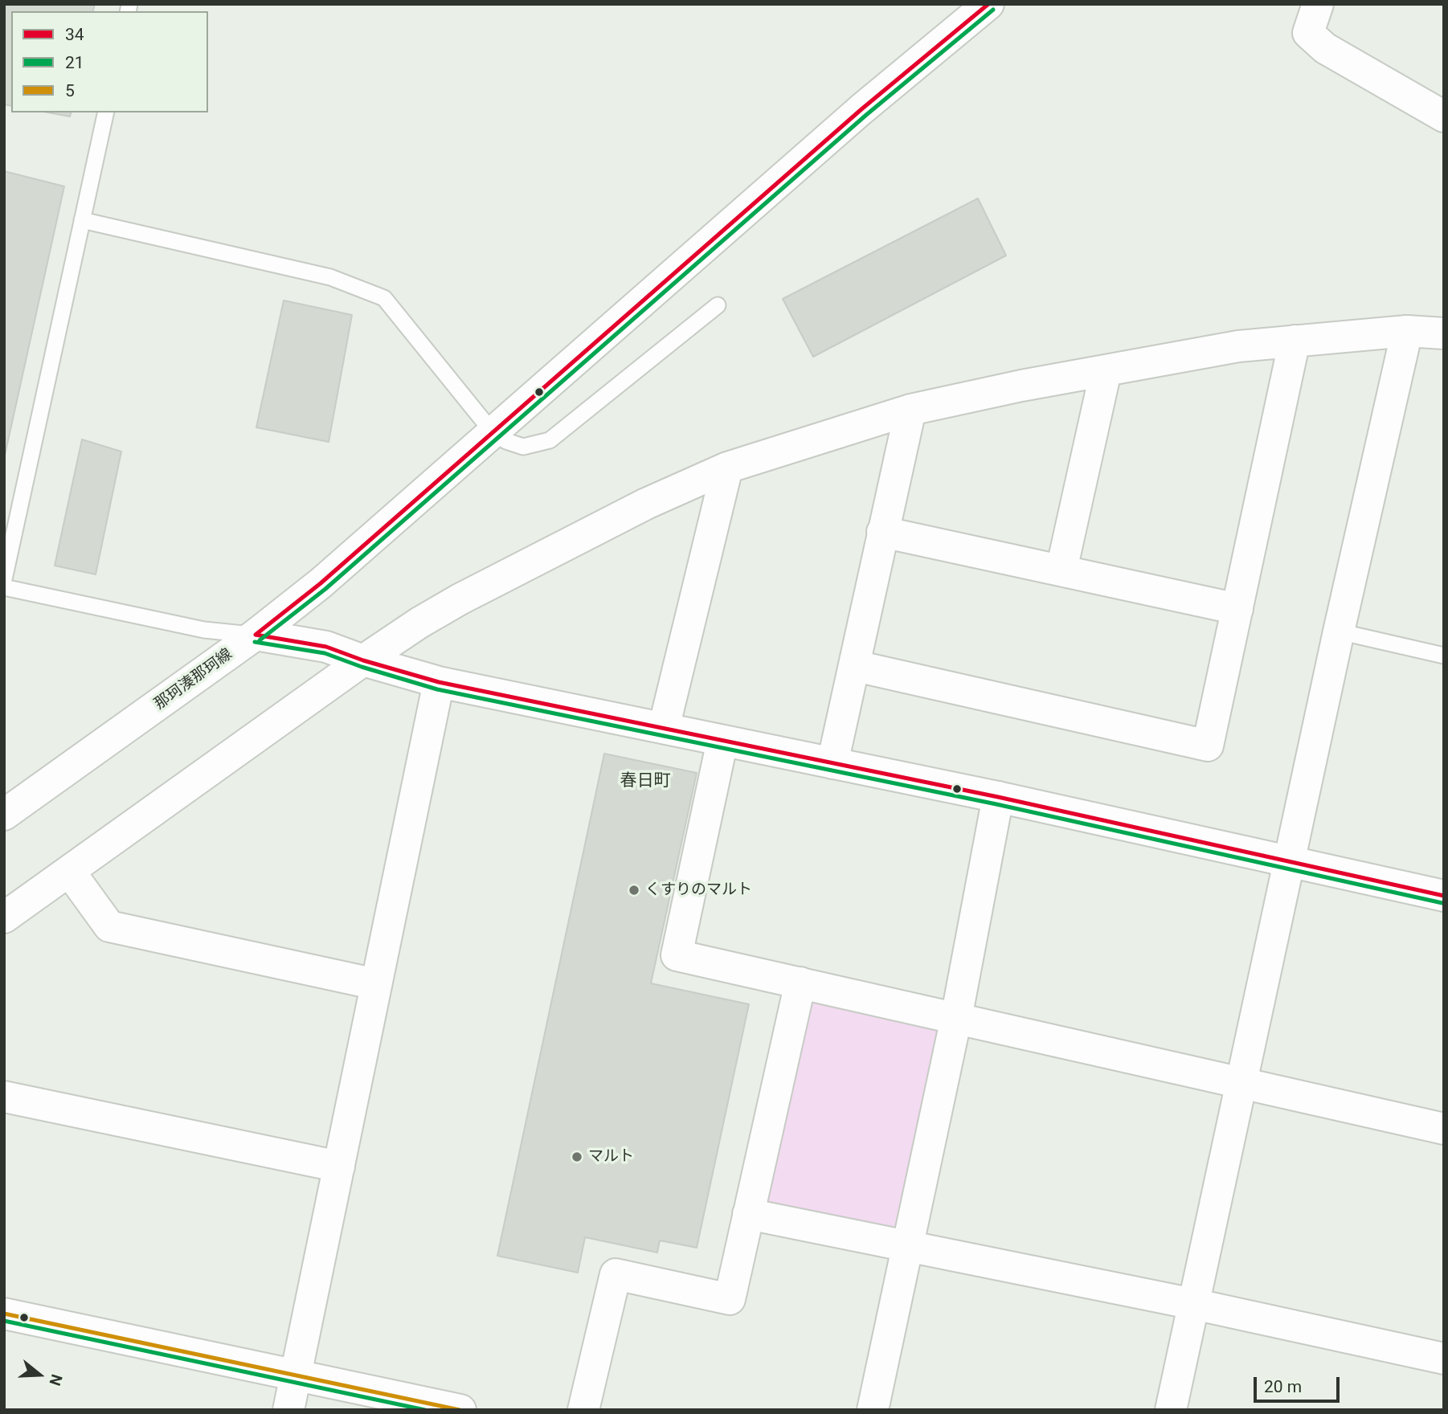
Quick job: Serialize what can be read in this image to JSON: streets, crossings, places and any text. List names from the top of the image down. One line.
{"streets":{"street":["那珂湊那珂線"]},"districts":["春日町"],"places":["くすりのマルト","マルト"],"lines":["transit line 34","transit line 21","transit line 5"],"legend":["34","21","5"],"scale_bar":"20 m","north":"right"}
